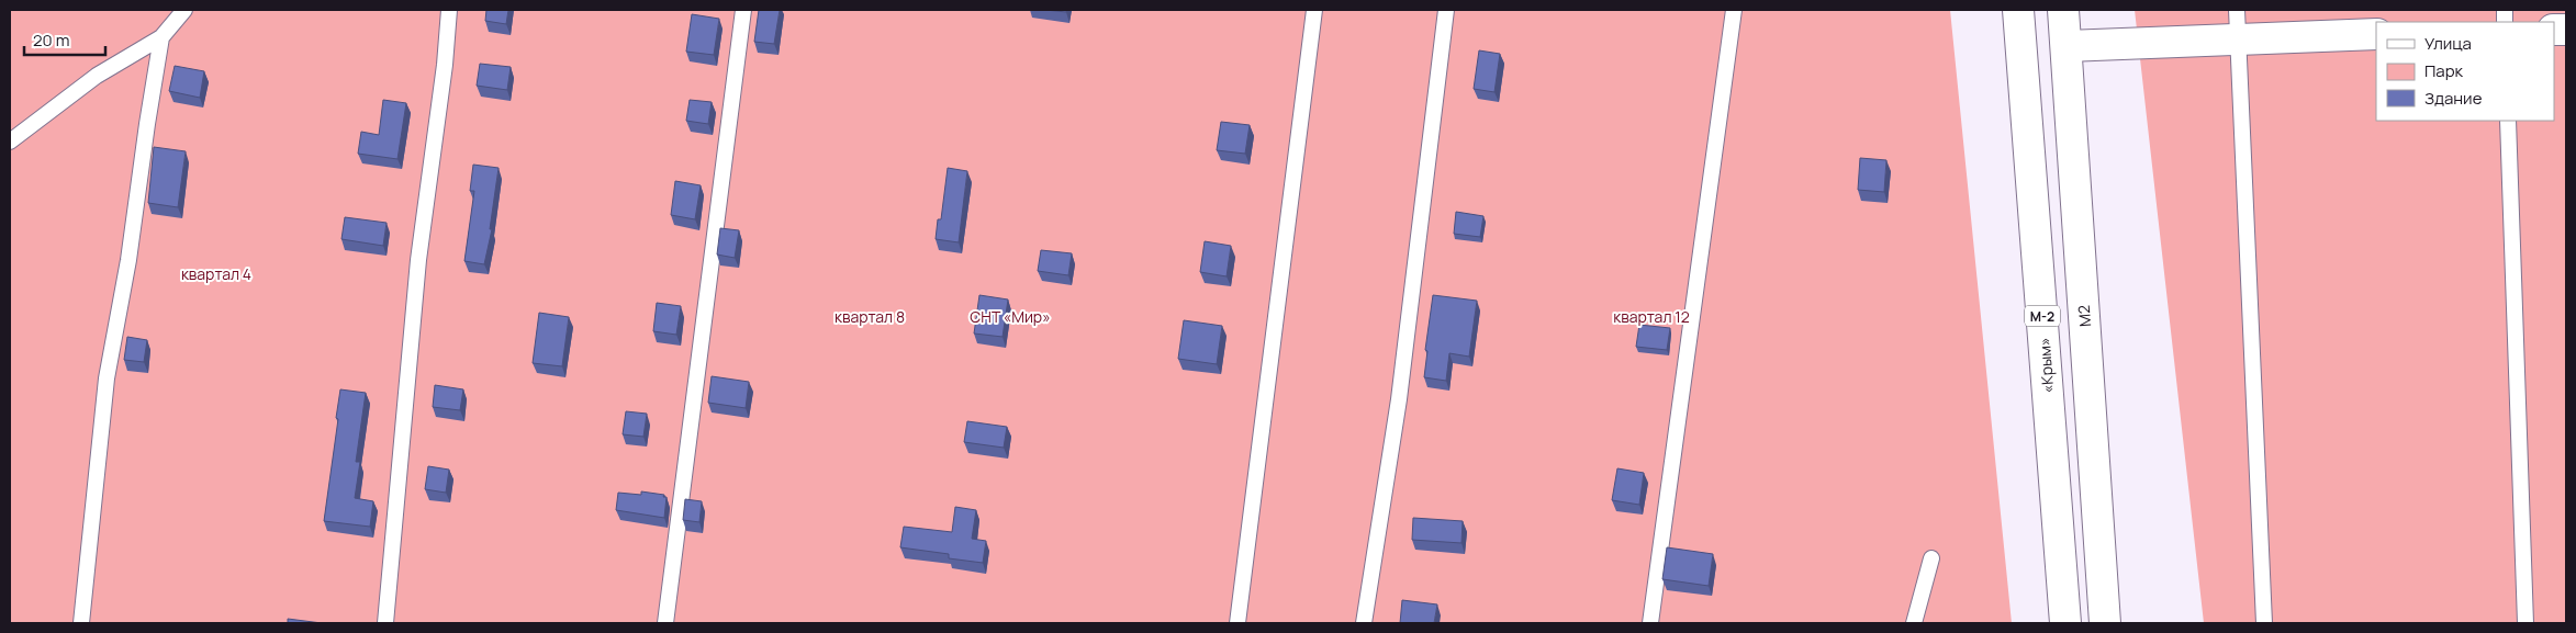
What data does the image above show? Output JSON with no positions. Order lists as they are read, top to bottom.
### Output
{
  "streets": {
    "main road": ["М-2", "М2", "«Крым»"]
  },
  "parks": [
    "квартал 4",
    "квартал 8",
    "СНТ «Мир»",
    "квартал 12"
  ],
  "legend": ["Улица", "Парк", "Здание"],
  "scale_bar": "20 m"
}
